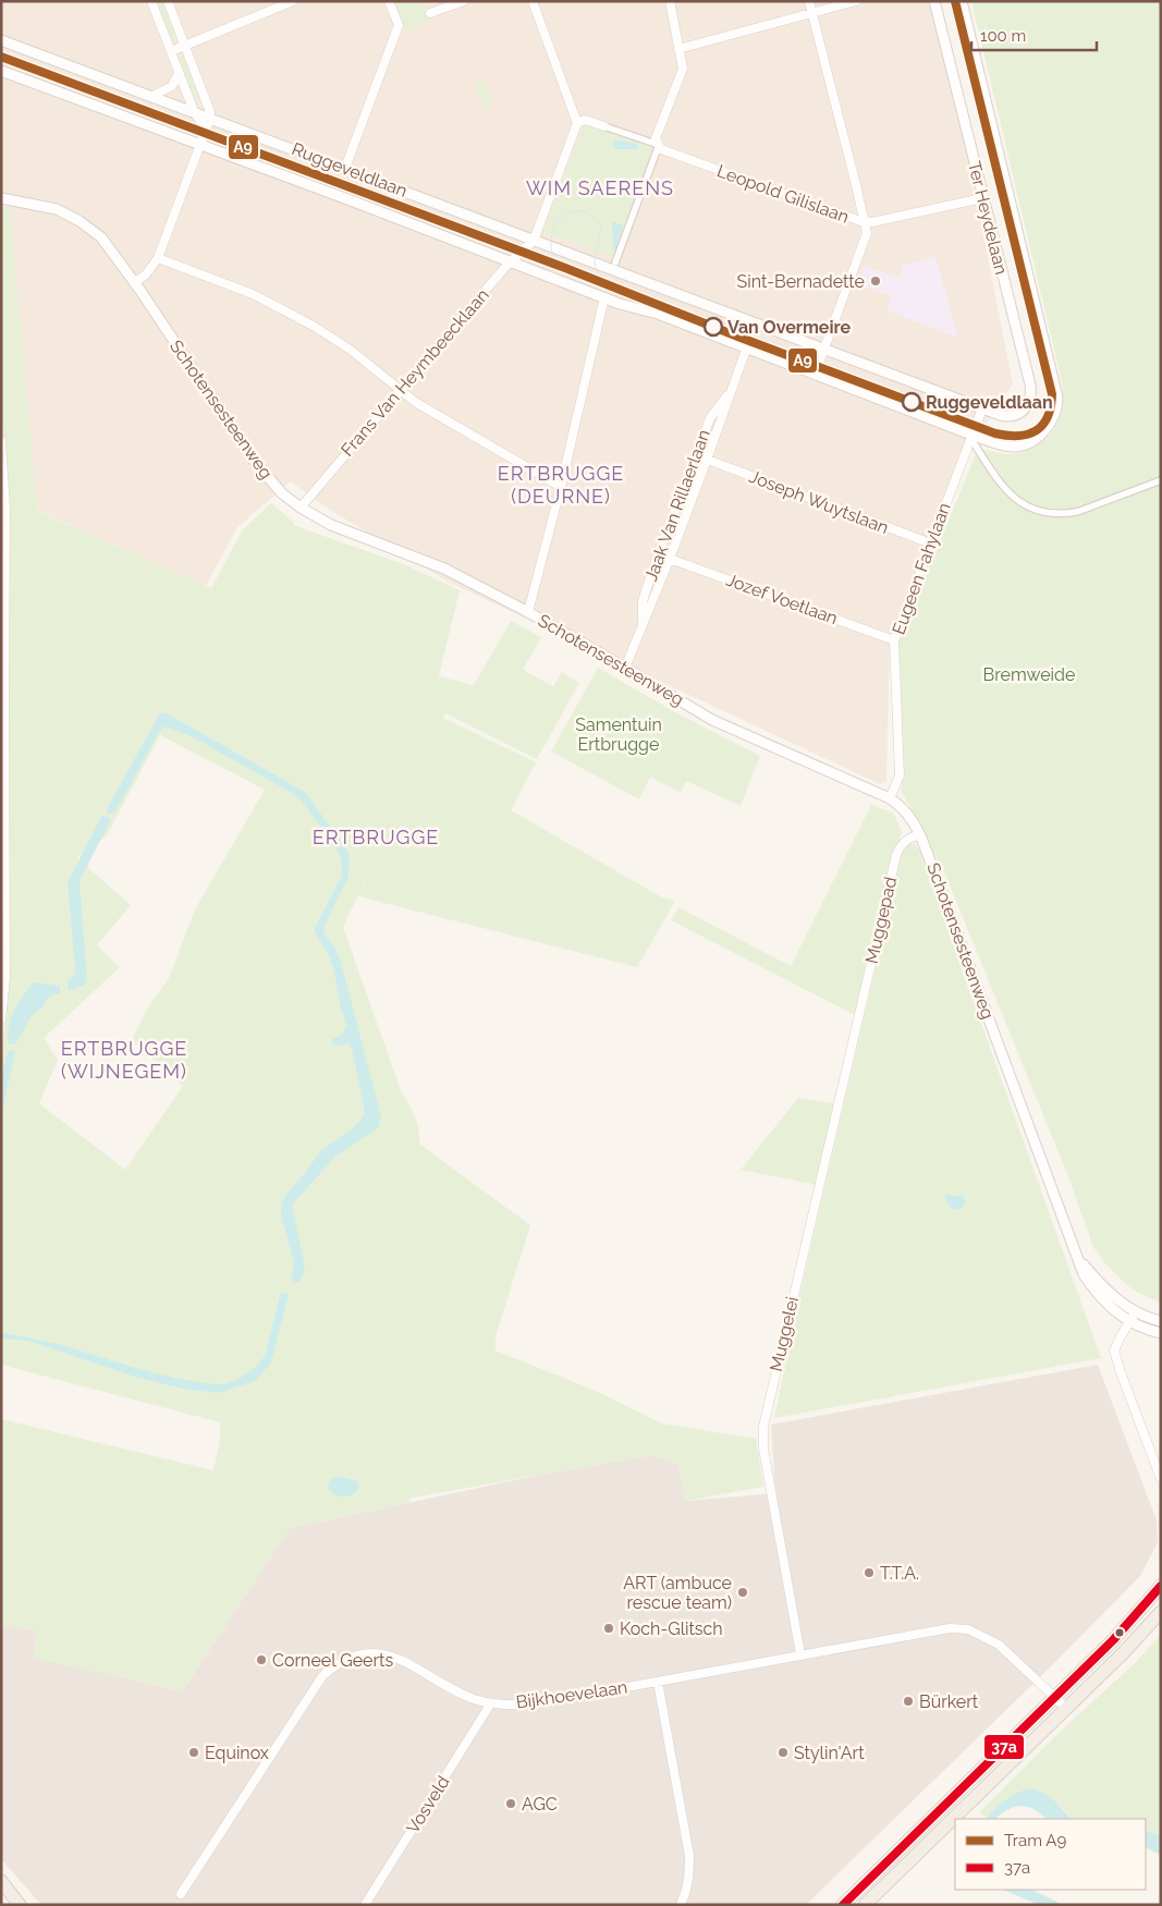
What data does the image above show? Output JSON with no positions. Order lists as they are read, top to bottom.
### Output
{
  "streets": {
    "street": [
      "Ruggeveldlaan",
      "Leopold Gilislaan",
      "Ter Heydelaan",
      "Frans Van Heymbeecklaan",
      "Schotensesteenweg",
      "Joseph Wuytslaan",
      "Jaak Van Rillaerlaan",
      "Eugeen Fahylaan",
      "Jozef Voetlaan",
      "Muggepad",
      "Muggelei",
      "Bijkhoevelaan",
      "Vosveld"
    ]
  },
  "crossings": [
    ["Ruggeveldlaan", "Ter Heydelaan"],
    ["Ruggeveldlaan", "Frans Van Heymbeecklaan"],
    ["Ruggeveldlaan", "Jaak Van Rillaerlaan"],
    ["Ruggeveldlaan", "Eugeen Fahylaan"],
    ["Leopold Gilislaan", "Ter Heydelaan"],
    ["Frans Van Heymbeecklaan", "Schotensesteenweg"],
    ["Schotensesteenweg", "Jaak Van Rillaerlaan"],
    ["Schotensesteenweg", "Eugeen Fahylaan"],
    ["Schotensesteenweg", "Muggepad"],
    ["Joseph Wuytslaan", "Jaak Van Rillaerlaan"],
    ["Joseph Wuytslaan", "Eugeen Fahylaan"],
    ["Jaak Van Rillaerlaan", "Jozef Voetlaan"],
    ["Eugeen Fahylaan", "Jozef Voetlaan"],
    ["Muggepad", "Muggelei"],
    ["Muggelei", "Bijkhoevelaan"],
    ["Bijkhoevelaan", "Vosveld"]
  ],
  "districts": [
    "WIM SAERENS",
    "ERTBRUGGE (DEURNE)",
    "ERTBRUGGE",
    "ERTBRUGGE (WIJNEGEM)"
  ],
  "parks": ["Bremweide", "Samentuin Ertbrugge"],
  "places": [
    "Sint-Bernadette",
    "Van Overmeire",
    "Ruggeveldlaan",
    "T.T.A.",
    "ART (ambuce rescue team)",
    "Koch-Glitsch",
    "Corneel Geerts",
    "Bürkert",
    "Equinox",
    "Stylin'Art",
    "AGC"
  ],
  "lines": ["tram line A9", "transit line 37a"],
  "legend": ["Tram A9", "37a"],
  "scale_bar": "100 m"
}
